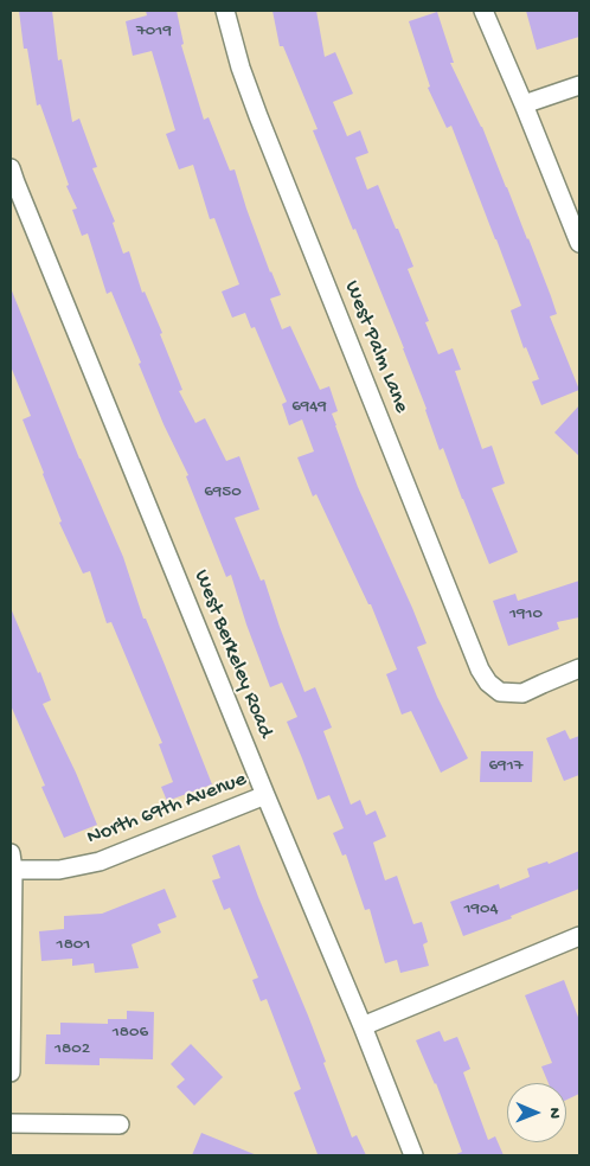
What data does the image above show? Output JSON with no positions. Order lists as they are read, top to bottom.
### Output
{
  "streets": {
    "street": ["West Palm Lane", "West Berkeley Road", "North 69th Avenue"]
  },
  "crossings": [
    ["West Berkeley Road", "North 69th Avenue"]
  ],
  "house_numbers": [
    "7019",
    "6949",
    "6950",
    "1910",
    "6917",
    "1904",
    "1801",
    "1806",
    "1802"
  ],
  "north": "right"
}
